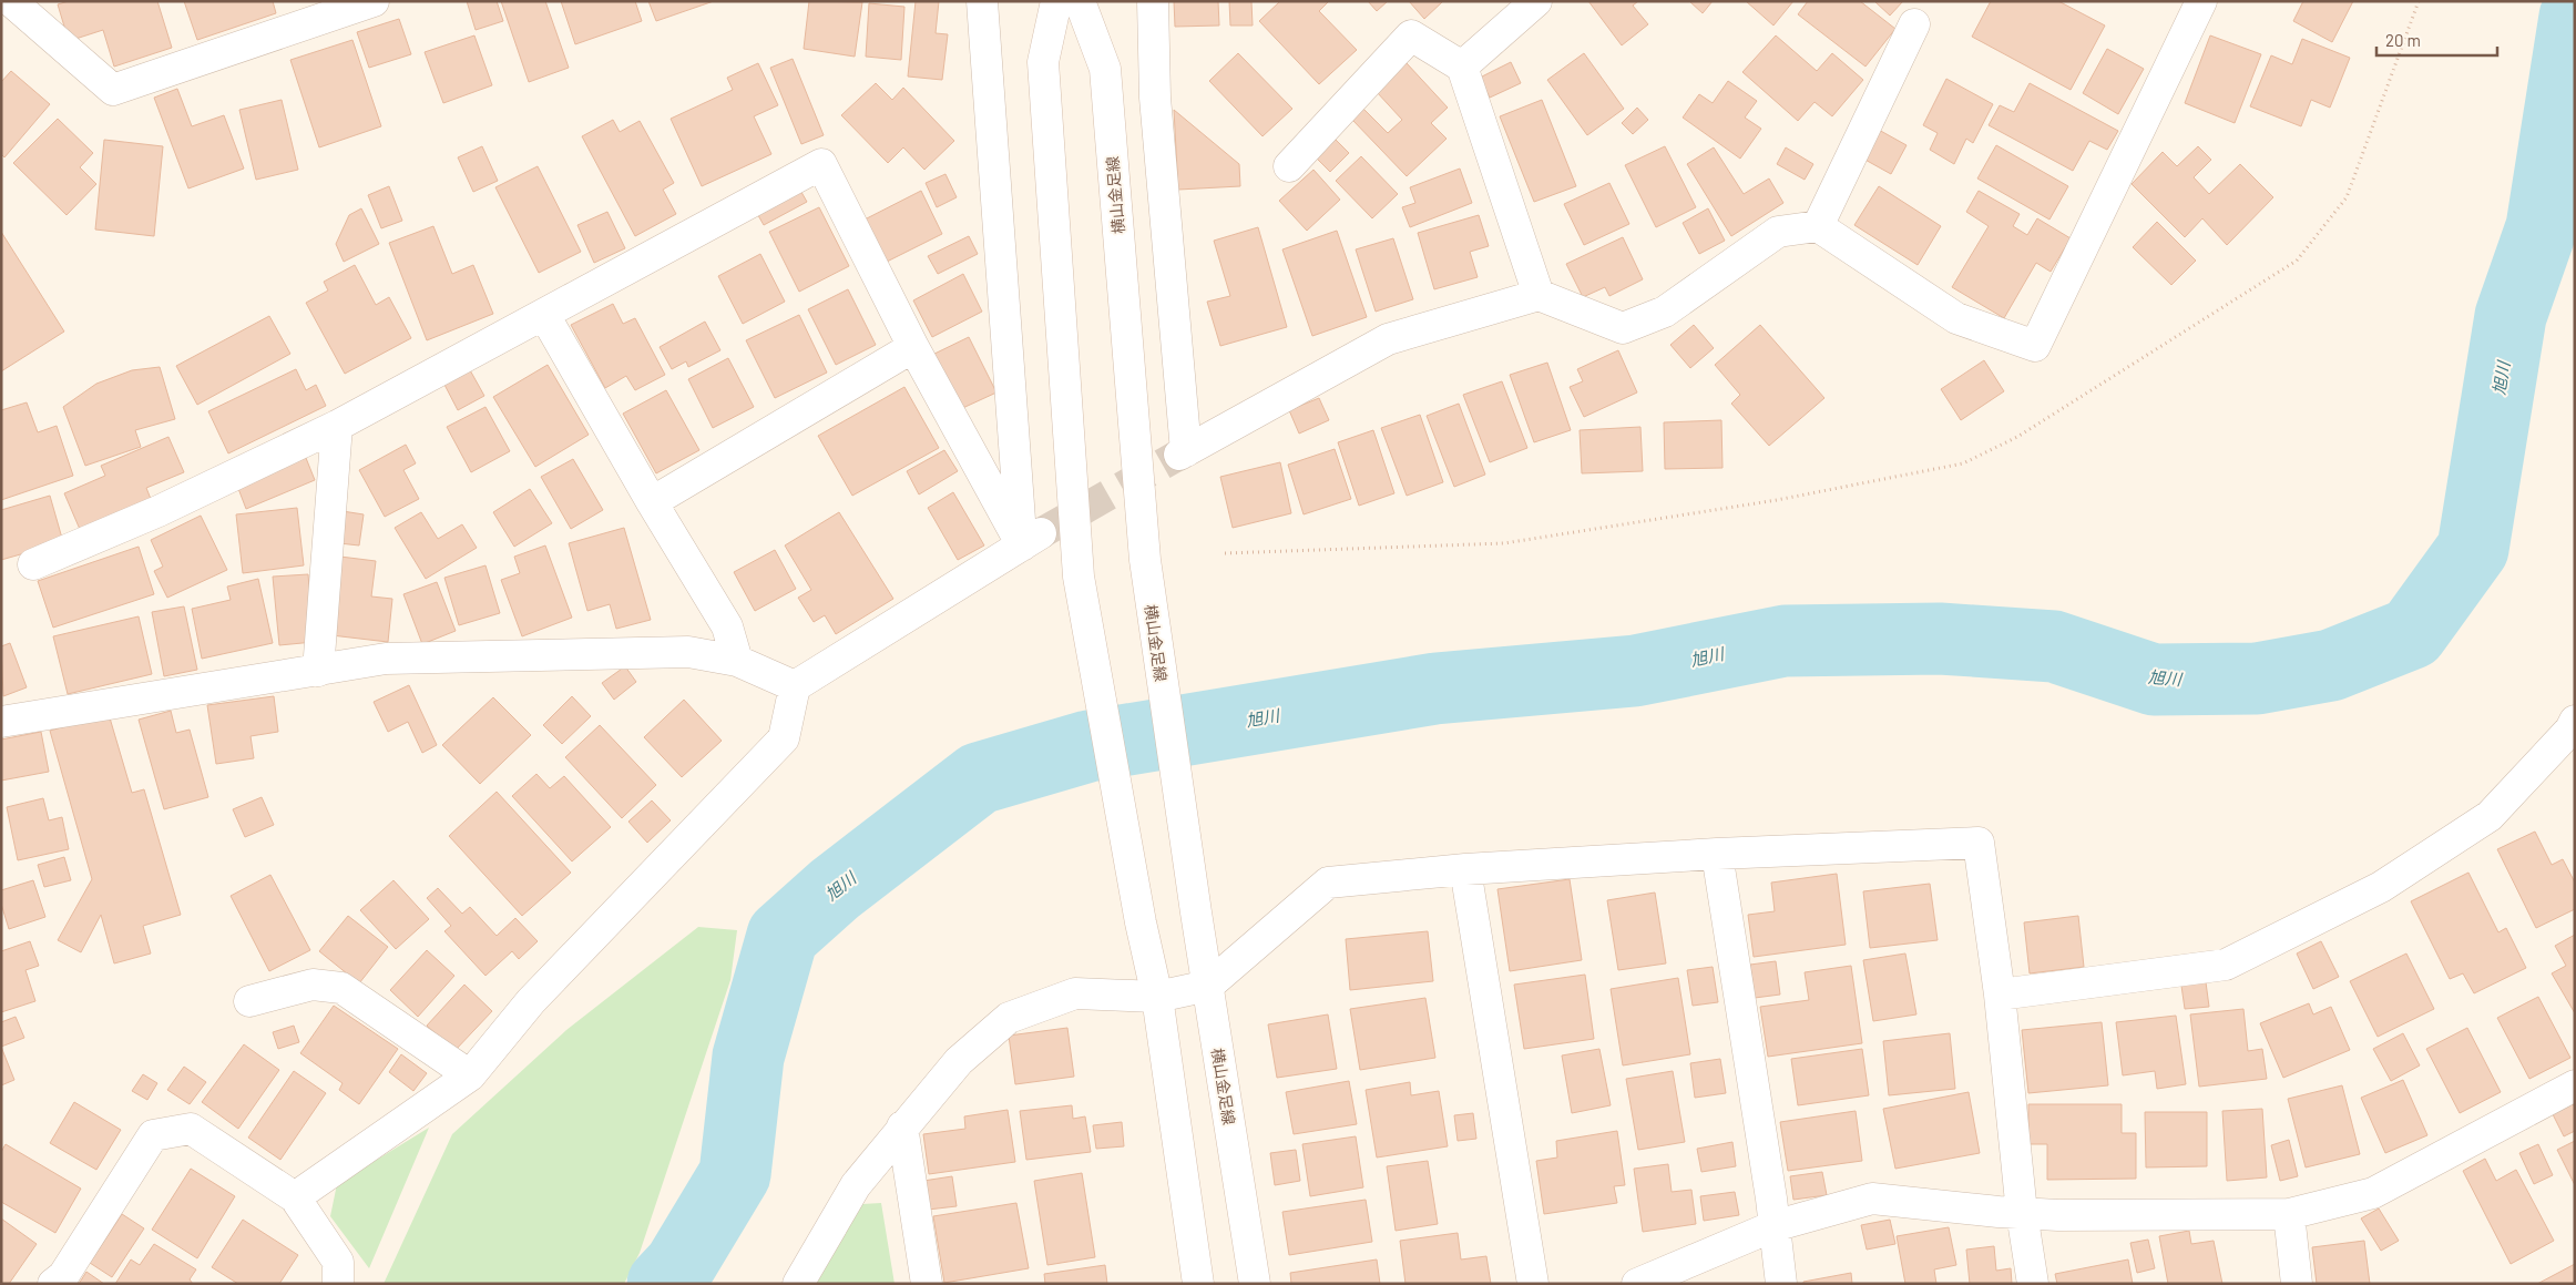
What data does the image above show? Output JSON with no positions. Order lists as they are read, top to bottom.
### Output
{
  "streets": {
    "street": ["横山金足線"]
  },
  "water": ["旭川"],
  "scale_bar": "20 m"
}
